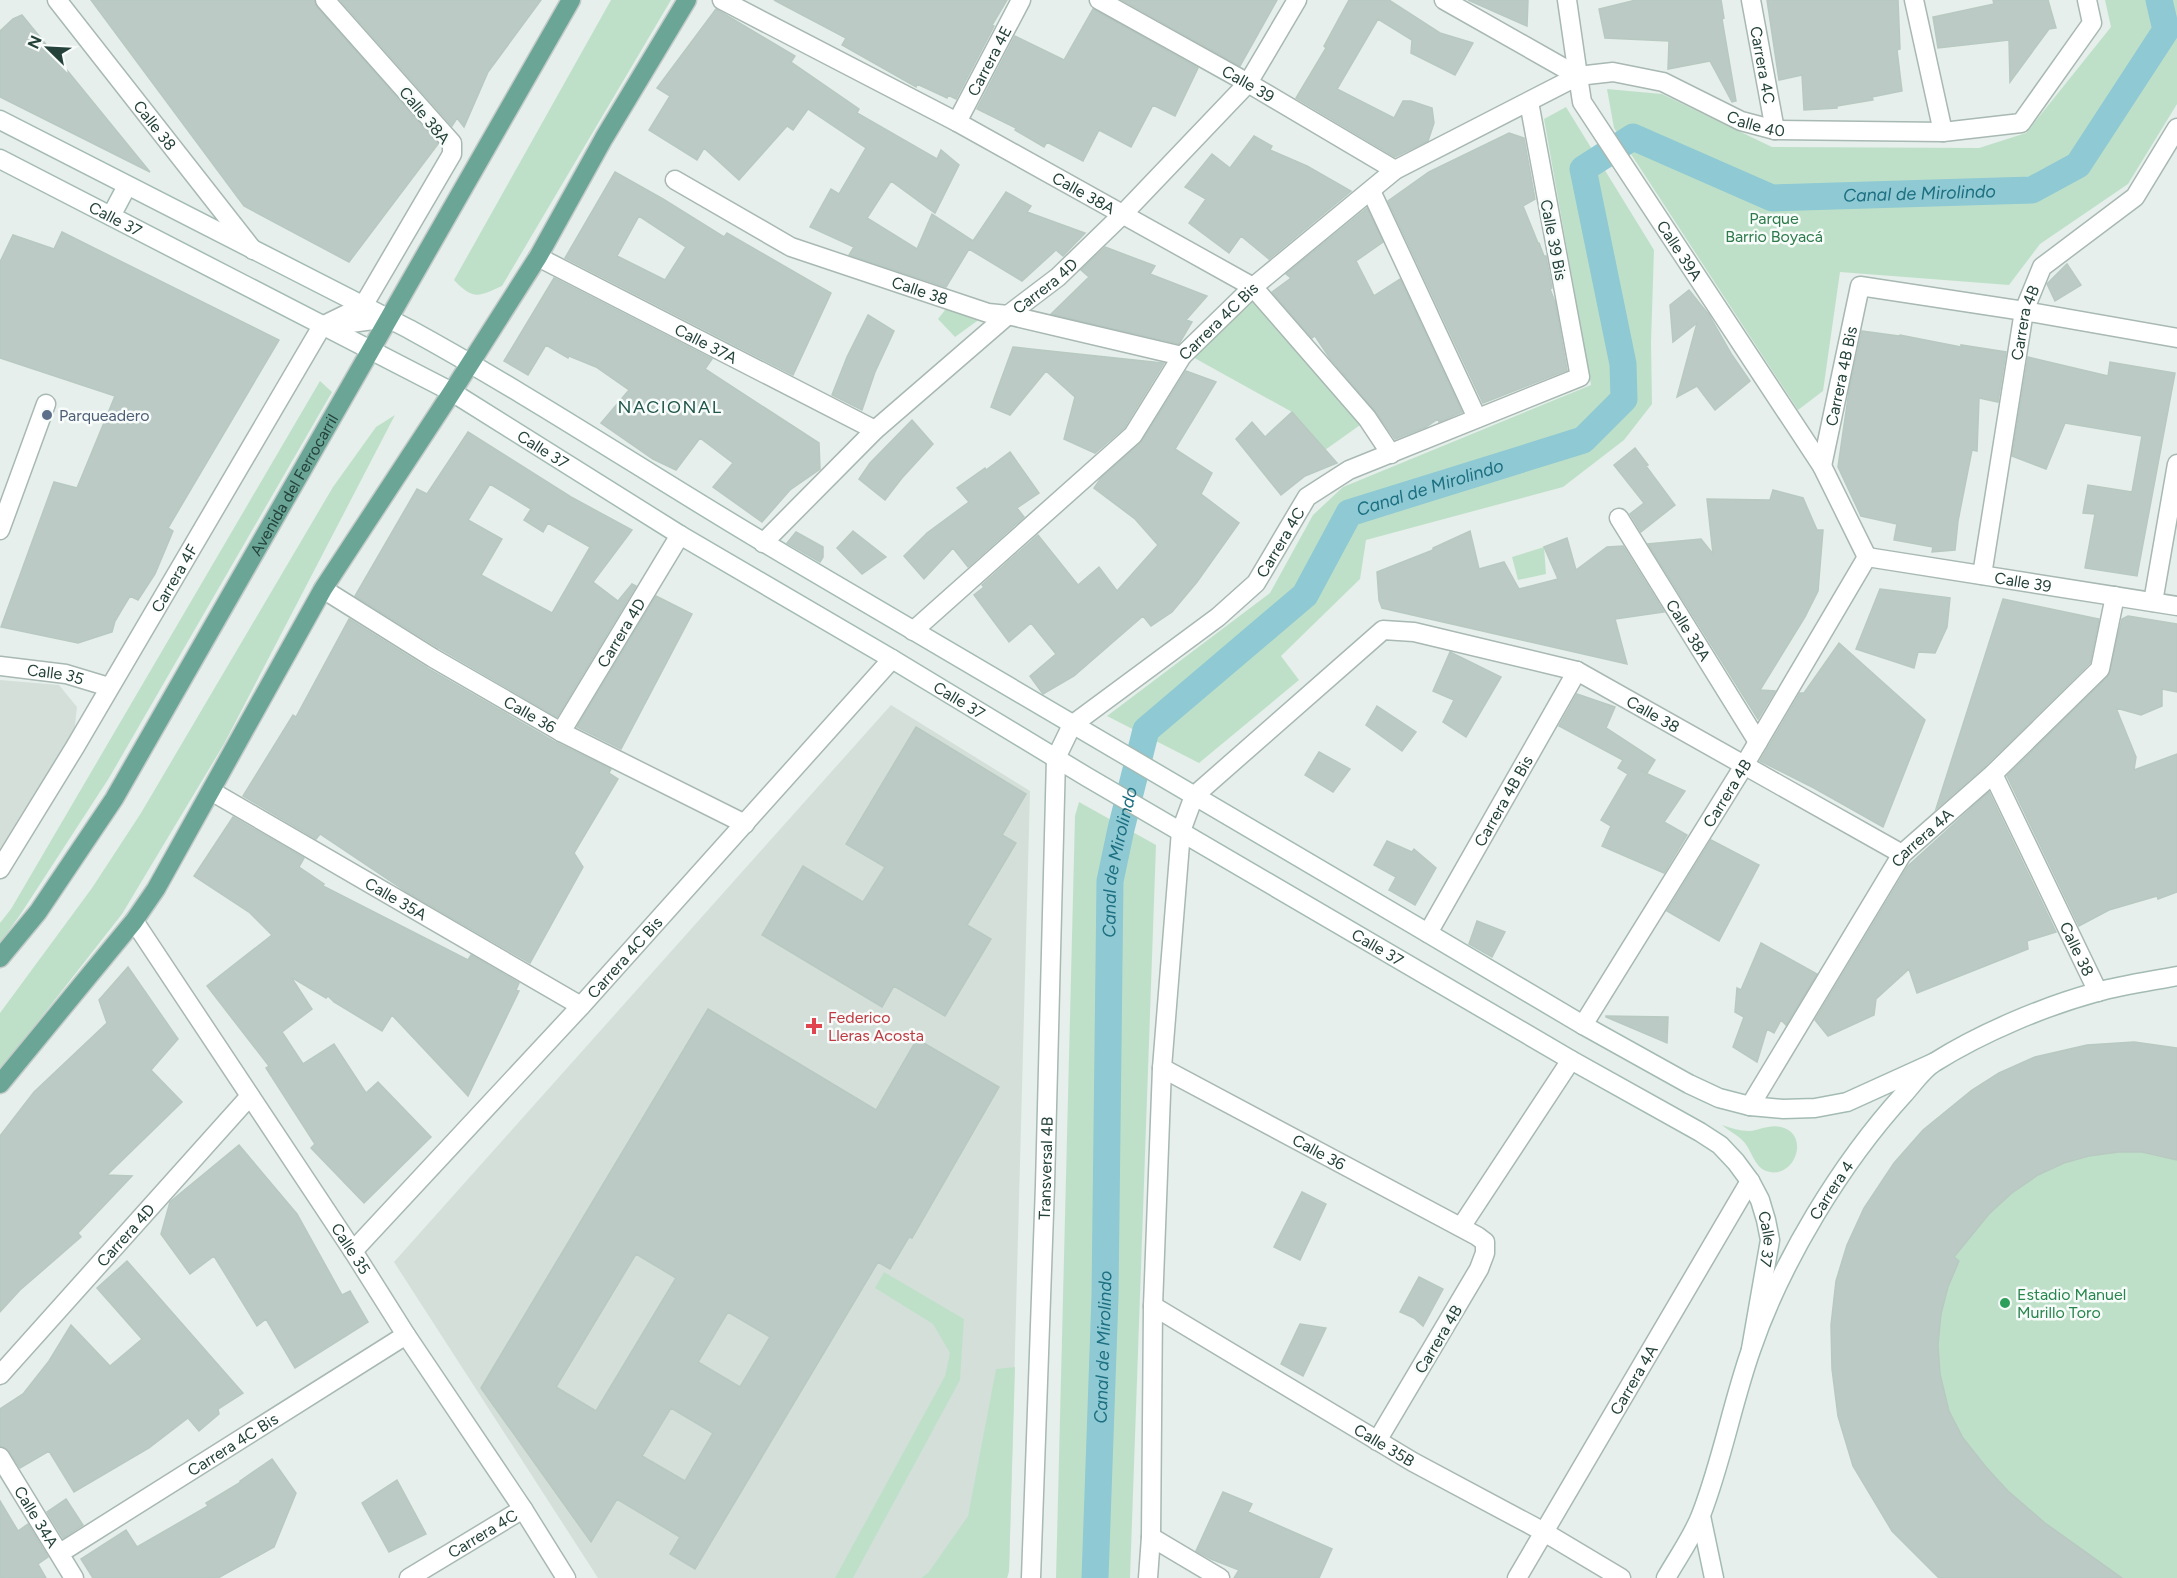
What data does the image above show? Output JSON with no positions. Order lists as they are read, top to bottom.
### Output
{
  "streets": {
    "main road": ["Avenida del Ferrocarril"],
    "street": [
      "Carrera 4E",
      "Carrera 4C",
      "Calle 39",
      "Calle 38A",
      "Calle 40",
      "Calle 38",
      "Calle 37",
      "Calle 39 Bis",
      "Calle 39A",
      "Carrera 4D",
      "Carrera 4C Bis",
      "Carrera 4B",
      "Calle 37A",
      "Carrera 4B Bis",
      "Carrera 4F",
      "Calle 35",
      "Calle 36",
      "Carrera 4A",
      "Calle 35A",
      "Transversal 4B",
      "Carrera 4",
      "Calle 35B",
      "Calle 34A"
    ]
  },
  "crossings": [
    ["Carrera 4E", "Calle 38A"],
    ["Carrera 4C", "Calle 38A"],
    ["Carrera 4C", "Calle 40"],
    ["Carrera 4C", "Calle 37"],
    ["Carrera 4C", "Calle 39 Bis"],
    ["Carrera 4C", "Calle 35"],
    ["Carrera 4C", "Transversal 4B"],
    ["Calle 39", "Calle 39A"],
    ["Calle 39", "Carrera 4D"],
    ["Calle 39", "Carrera 4C Bis"],
    ["Calle 39", "Carrera 4B"],
    ["Calle 39", "Carrera 4A"],
    ["Calle 38A", "Carrera 4D"],
    ["Calle 38A", "Carrera 4C Bis"],
    ["Calle 38A", "Carrera 4B"],
    ["Calle 40", "Calle 39A"],
    ["Calle 40", "Carrera 4C Bis"],
    ["Calle 38", "Carrera 4D"],
    ["Calle 38", "Carrera 4C Bis"],
    ["Calle 38", "Carrera 4B"],
    ["Calle 38", "Carrera 4B Bis"],
    ["Calle 38", "Carrera 4A"],
    ["Calle 38", "Carrera 4"],
    ["Calle 37", "Carrera 4D"],
    ["Calle 37", "Carrera 4C Bis"],
    ["Calle 37", "Avenida del Ferrocarril"],
    ["Calle 37", "Carrera 4F"],
    ["Calle 37", "Carrera 4A"],
    ["Calle 37", "Transversal 4B"],
    ["Calle 37", "Carrera 4"],
    ["Calle 39 Bis", "Carrera 4C Bis"],
    ["Calle 39A", "Carrera 4C Bis"],
    ["Calle 39A", "Carrera 4B"],
    ["Calle 39A", "Carrera 4B Bis"],
    ["Carrera 4D", "Calle 37A"],
    ["Carrera 4D", "Calle 35"],
    ["Carrera 4D", "Calle 36"],
    ["Carrera 4C Bis", "Calle 35"],
    ["Carrera 4C Bis", "Calle 36"],
    ["Carrera 4C Bis", "Calle 35A"],
    ["Carrera 4C Bis", "Calle 34A"],
    ["Carrera 4B", "Carrera 4B Bis"],
    ["Carrera 4B", "Calle 36"],
    ["Carrera 4B", "Calle 35B"],
    ["Carrera 4F", "Calle 35"],
    ["Carrera 4A", "Calle 35B"]
  ],
  "districts": ["NACIONAL"],
  "water": ["Canal de Mirolindo"],
  "parks": ["Parque Barrio Boyacá"],
  "places": {
    "other": ["Parqueadero", "Estadio Manuel Murillo Toro"],
    "health": ["Federico Lleras Acosta"]
  },
  "north": "top left"
}
